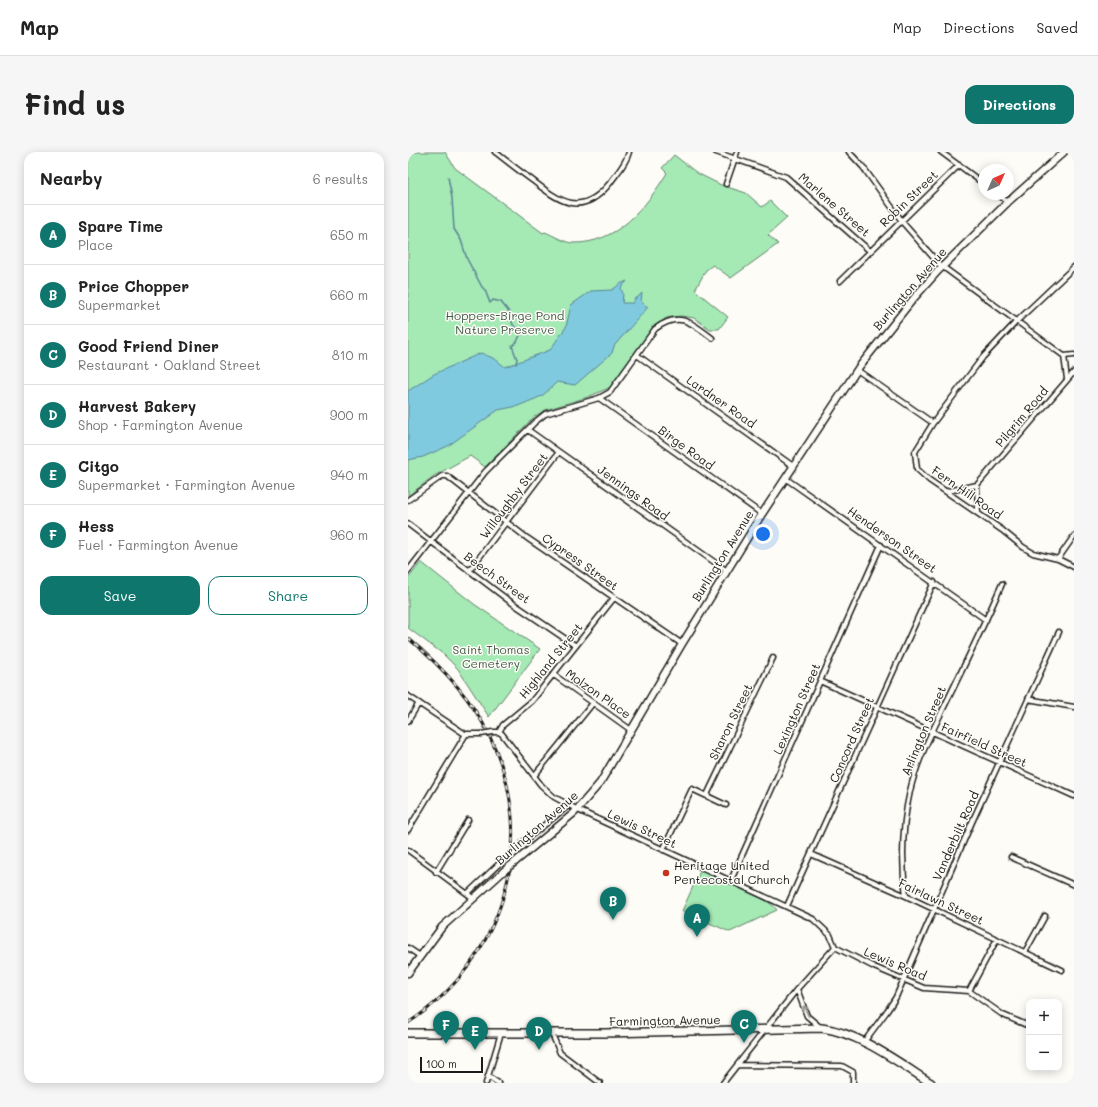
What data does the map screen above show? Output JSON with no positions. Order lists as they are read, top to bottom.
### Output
{
  "streets": {
    "highway": ["Farmington Avenue"],
    "main road": ["Burlington Avenue"],
    "street": [
      "Robin Street",
      "Marlene Street",
      "Lardner Road",
      "Pilgrim Road",
      "Birge Road",
      "Jennings Road",
      "Fern Hill Road",
      "Willoughby Street",
      "Henderson Street",
      "Cypress Street",
      "Beech Street",
      "Highland Street",
      "Molzon Place",
      "Lexington Street",
      "Sharon Street",
      "Arlington Street",
      "Concord Street",
      "Fairfield Street",
      "Lewis Street",
      "Vanderbilt Road",
      "Fairlawn Street",
      "Lewis Road"
    ]
  },
  "crossings": [
    ["Robin Street", "Marlene Street"],
    ["Burlington Avenue", "Lardner Road"],
    ["Burlington Avenue", "Birge Road"],
    ["Burlington Avenue", "Jennings Road"],
    ["Burlington Avenue", "Henderson Street"],
    ["Burlington Avenue", "Cypress Street"],
    ["Burlington Avenue", "Molzon Place"],
    ["Burlington Avenue", "Lewis Street"],
    ["Jennings Road", "Willoughby Street"],
    ["Willoughby Street", "Cypress Street"],
    ["Willoughby Street", "Beech Street"],
    ["Henderson Street", "Lexington Street"],
    ["Henderson Street", "Arlington Street"],
    ["Henderson Street", "Concord Street"],
    ["Cypress Street", "Highland Street"],
    ["Beech Street", "Highland Street"],
    ["Highland Street", "Molzon Place"],
    ["Highland Street", "Lewis Street"],
    ["Lexington Street", "Fairfield Street"],
    ["Lexington Street", "Lewis Street"],
    ["Arlington Street", "Fairfield Street"],
    ["Arlington Street", "Fairlawn Street"],
    ["Concord Street", "Fairfield Street"],
    ["Concord Street", "Lewis Street"],
    ["Concord Street", "Fairlawn Street"],
    ["Fairfield Street", "Vanderbilt Road"],
    ["Vanderbilt Road", "Fairlawn Street"],
    ["Vanderbilt Road", "Lewis Road"],
    ["Vanderbilt Road", "Farmington Avenue"]
  ],
  "parks": ["Hoppers-Birge Pond Nature Preserve", "Saint Thomas Cemetery"],
  "places": ["Heritage United Pentecostal Church"],
  "scale_bar": "100 m",
  "north": "top right",
  "page": {
    "header": "Map",
    "nav": ["Map", "Directions", "Saved"],
    "buttons": [
      "Directions",
      ["Save", "Share"]
    ],
    "title": "Find us",
    "heading": ["Nearby", "6 results"],
    "list": [
      {
        "mark": "A",
        "name": "Spare Time",
        "note": "Place",
        "value": "650 m"
      },
      {
        "mark": "B",
        "name": "Price Chopper",
        "note": "Supermarket",
        "value": "660 m"
      },
      {
        "mark": "C",
        "name": "Good Friend Diner",
        "note": "Restaurant · Oakland Street",
        "value": "810 m"
      },
      {
        "mark": "D",
        "name": "Harvest Bakery",
        "note": "Shop · Farmington Avenue",
        "value": "900 m"
      },
      {
        "mark": "E",
        "name": "Citgo",
        "note": "Supermarket · Farmington Avenue",
        "value": "940 m"
      },
      {
        "mark": "F",
        "name": "Hess",
        "note": "Fuel · Farmington Avenue",
        "value": "960 m"
      }
    ],
    "pins": [
      "B",
      "A",
      "C",
      "F",
      "D",
      "E"
    ],
    "map_buttons": ["+", "−"],
    "scale": "100 m"
  }
}
